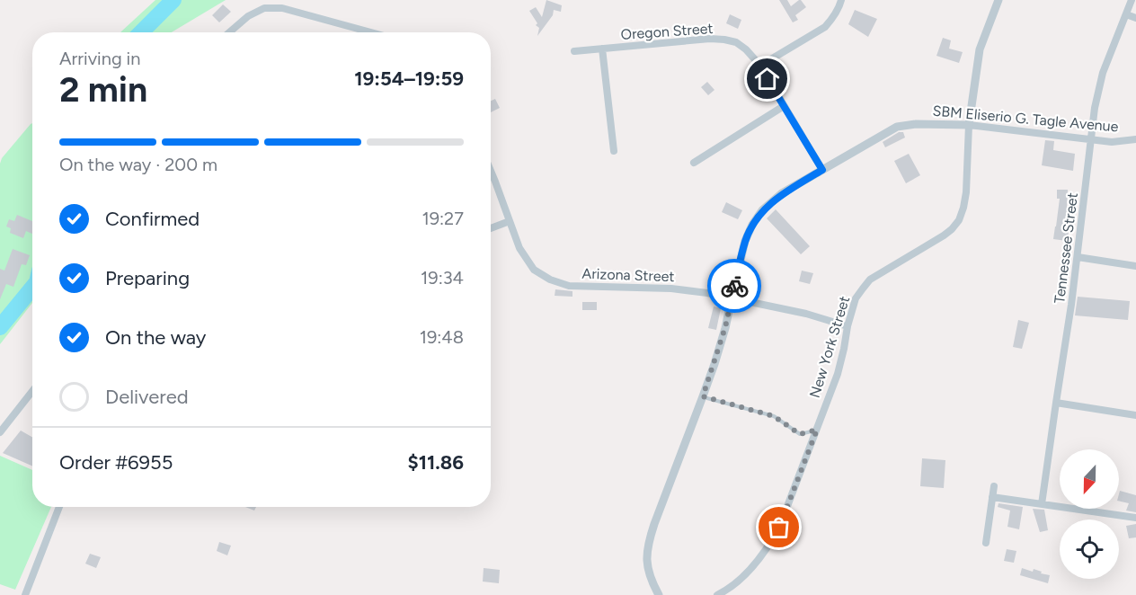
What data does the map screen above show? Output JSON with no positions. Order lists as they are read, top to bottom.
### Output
{
  "streets": {
    "street": [
      "Oregon Street",
      "SBM Eliserio G. Tagle Avenue",
      "Tennessee Street",
      "Arizona Street",
      "New York Street"
    ]
  },
  "crossings": [
    ["Oregon Street", "SBM Eliserio G. Tagle Avenue"],
    ["SBM Eliserio G. Tagle Avenue", "Tennessee Street"],
    ["SBM Eliserio G. Tagle Avenue", "Arizona Street"],
    ["SBM Eliserio G. Tagle Avenue", "New York Street"],
    ["Arizona Street", "New York Street"]
  ],
  "north": "bottom",
  "page": {
    "heading": ["2 min", "Arriving in", "19:54–19:59"],
    "panel": ["Order #6955", "$11.86"],
    "bar": "On the way · 200 m",
    "list": [
      ["Confirmed", "19:27"],
      ["Preparing", "19:34"],
      ["On the way", "19:48"],
      "Delivered"
    ]
  }
}
